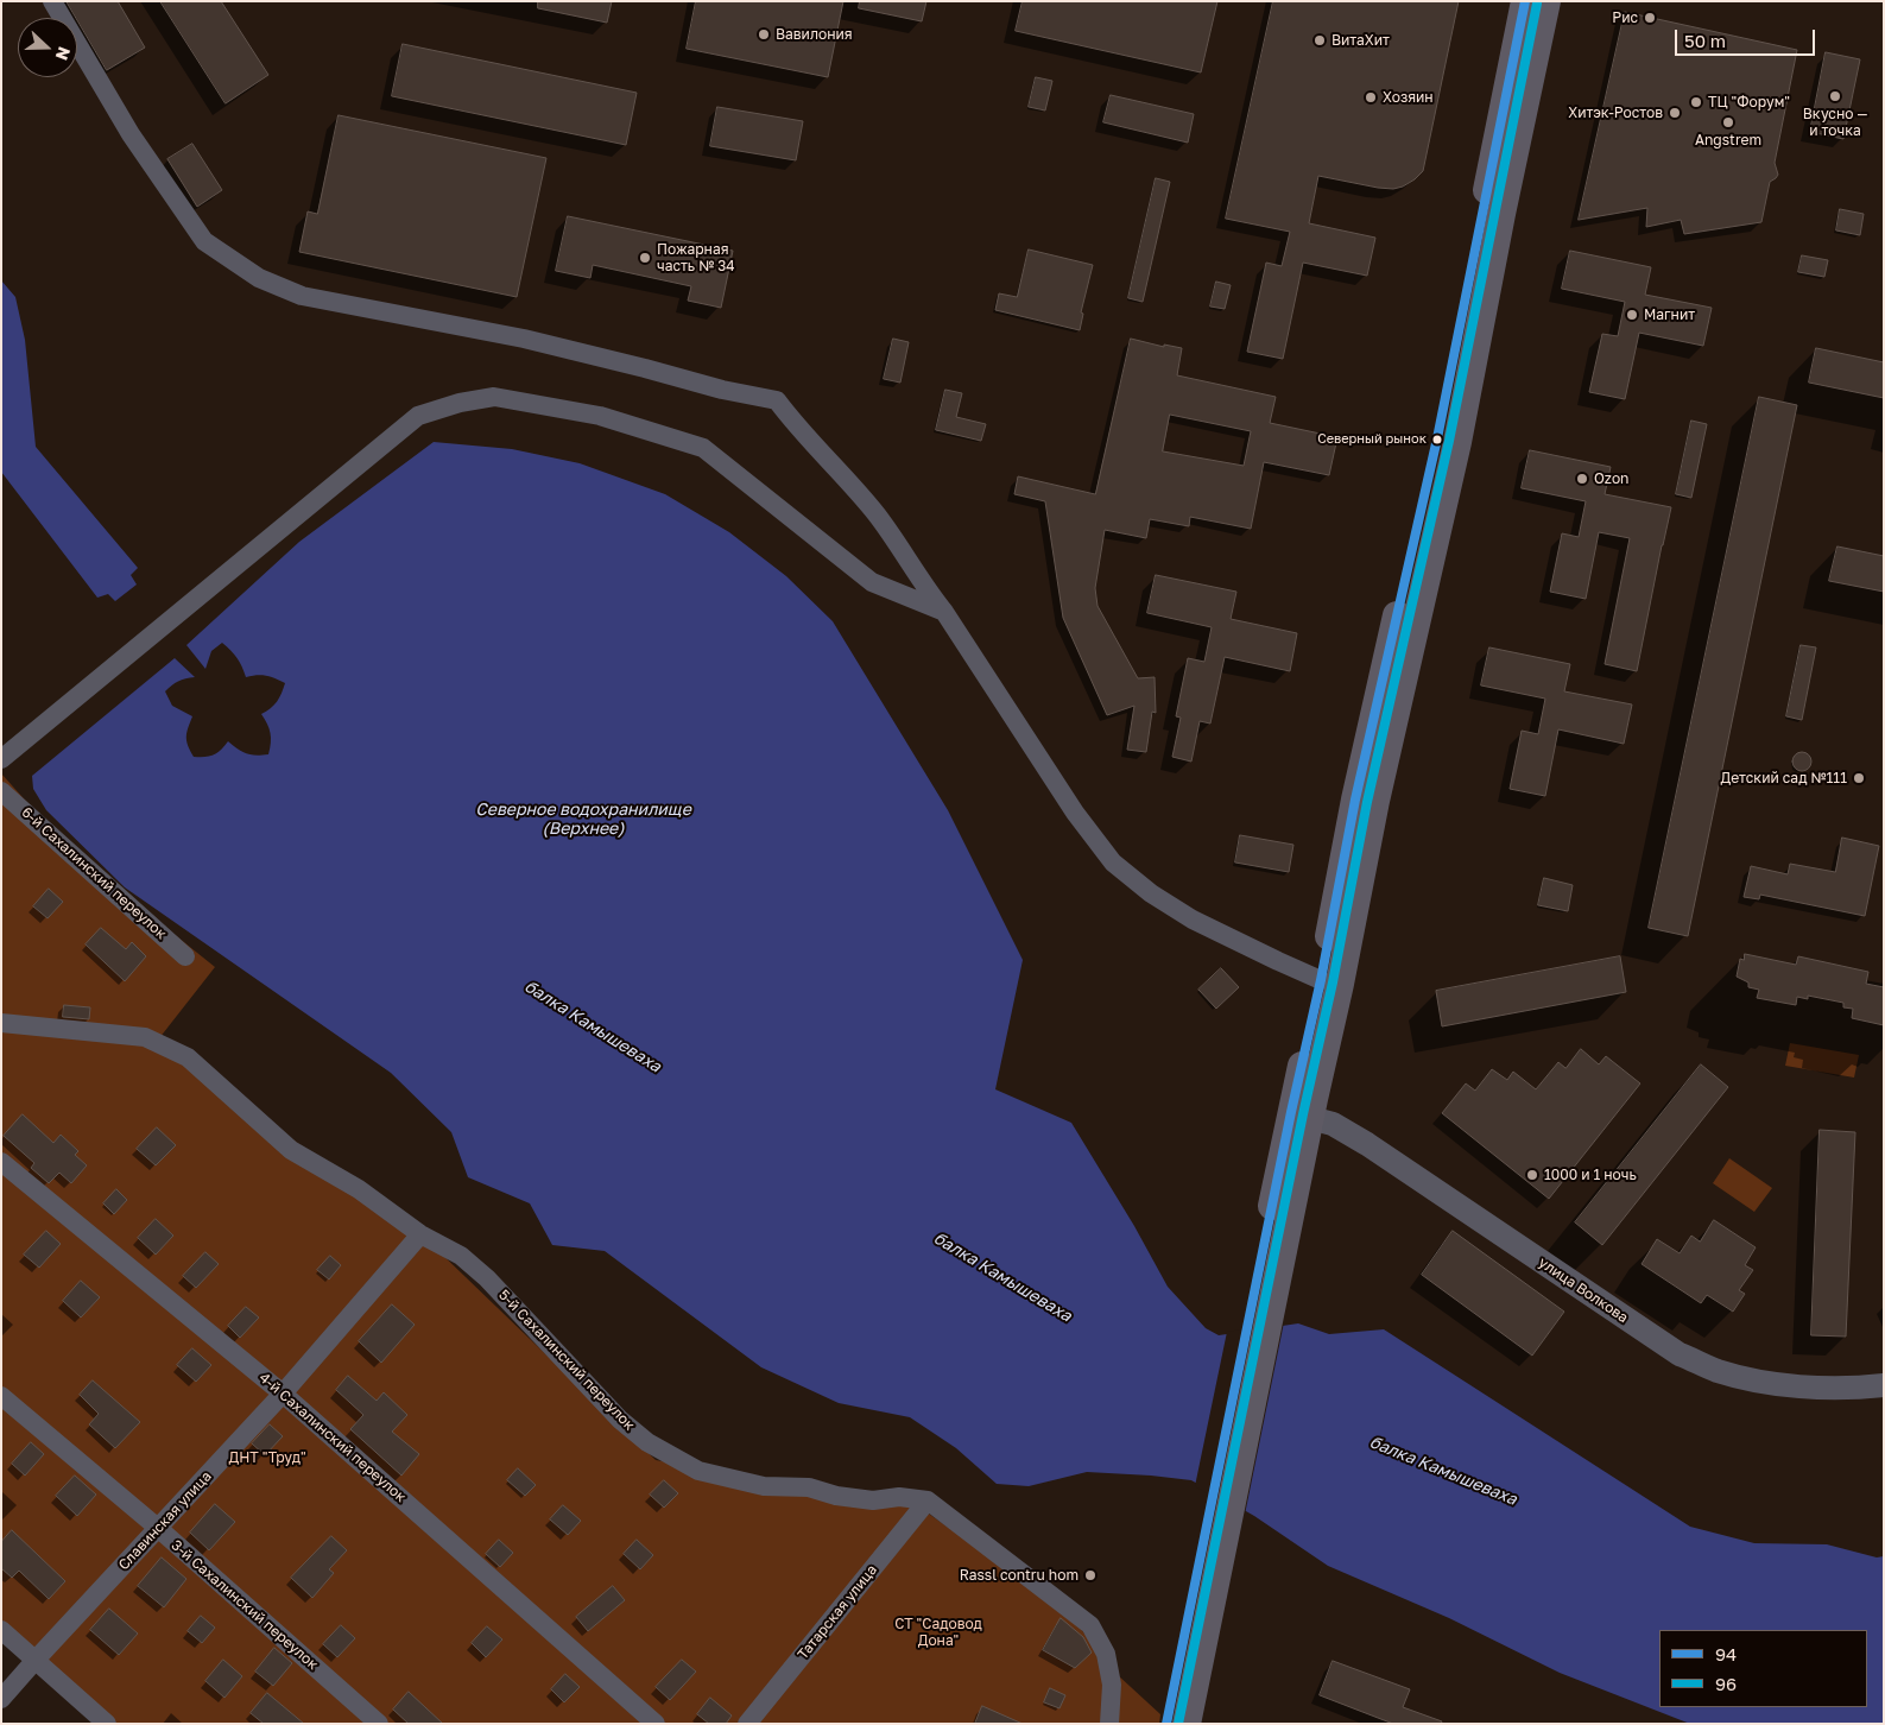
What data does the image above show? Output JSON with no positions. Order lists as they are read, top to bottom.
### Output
{
  "streets": {
    "street": [
      "6-й Сахалинский переулок",
      "улица Волкова",
      "5-й Сахалинский переулок",
      "4-й Сахалинский переулок",
      "Славинская улица",
      "3-й Сахалинский переулок",
      "Татарская улица"
    ]
  },
  "crossings": [
    ["5-й Сахалинский переулок", "Славинская улица"],
    ["5-й Сахалинский переулок", "Татарская улица"],
    ["4-й Сахалинский переулок", "Славинская улица"],
    ["Славинская улица", "3-й Сахалинский переулок"]
  ],
  "water": ["Северное водохранилище (Верхнее)", "балка Камышеваха"],
  "parks": ["ДНТ \"Труд\"", "СТ \"Садовод Дона\""],
  "places": [
    "Рис",
    "Вавилония",
    "ВитаХит",
    "Вкусно — и точка",
    "Хозяин",
    "ТЦ \"Форум\"",
    "Хитэк-Ростов",
    "Angstrem",
    "Пожарная часть № 34",
    "Магнит",
    "Северный рынок",
    "Ozon",
    "Детский сад №111",
    "1000 и 1 ночь",
    "Rassl contru hom"
  ],
  "lines": ["transit line 94", "transit line 96"],
  "legend": ["94", "96"],
  "scale_bar": "50 m",
  "north": "right"
}
